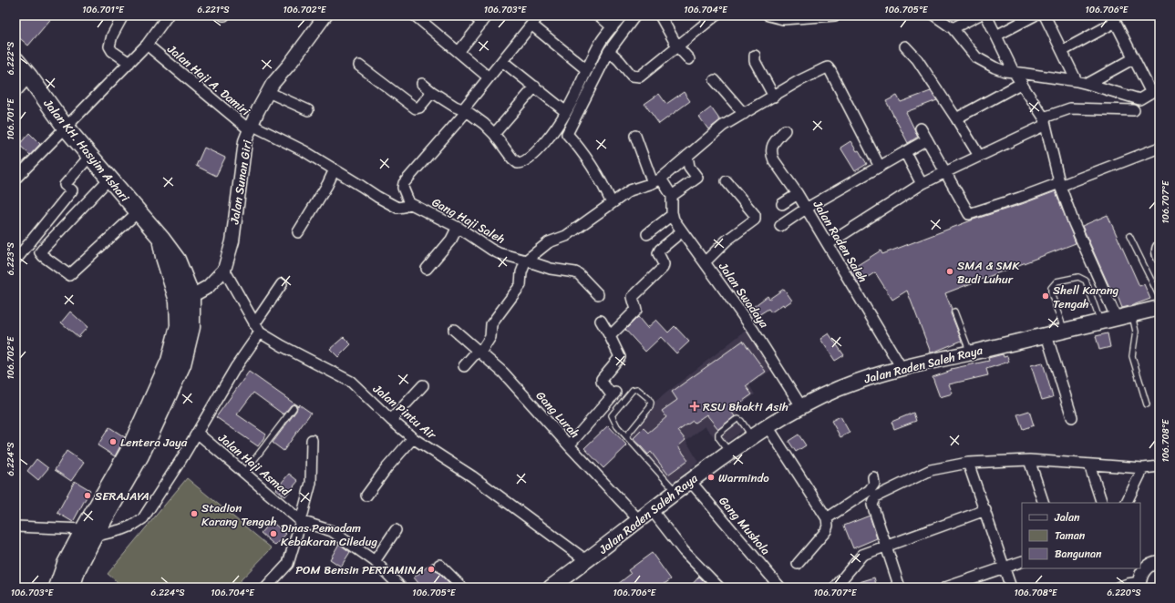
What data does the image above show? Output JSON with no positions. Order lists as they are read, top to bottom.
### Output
{
  "streets": {
    "main road": ["Jalan KH. Hasyim Ashari", "Jalan Raden Saleh Raya"],
    "street": [
      "Jalan Haji A. Damiri",
      "Jalan Sunan Giri",
      "Gang Haji Saleh",
      "Jalan Raden Saleh",
      "Jalan Swadaya",
      "Jalan Pintu Air",
      "Gang Lurah",
      "Jalan Haji Asmad",
      "Gang Mushola"
    ]
  },
  "crossings": [
    ["Jalan Haji A. Damiri", "Jalan Sunan Giri"],
    ["Jalan KH. Hasyim Ashari", "Jalan Sunan Giri"],
    ["Jalan Raden Saleh", "Jalan Raden Saleh Raya"],
    ["Jalan Swadaya", "Jalan Raden Saleh Raya"],
    ["Jalan Raden Saleh Raya", "Jalan Pintu Air"],
    ["Jalan Raden Saleh Raya", "Gang Lurah"],
    ["Jalan Raden Saleh Raya", "Gang Mushola"]
  ],
  "places": {
    "other": [
      "SMA & SMK Budi Luhur",
      "Shell Karang Tengah",
      "Lentera Jaya",
      "Warmindo",
      "SERAJAYA",
      "Stadion Karang Tengah",
      "Dinas Pemadam Kebakaran Ciledug",
      "POM Bensin PERTAMINA"
    ],
    "health": ["RSU Bhakti Asih"]
  },
  "legend": ["Jalan", "Taman", "Bangunan"],
  "coordinates": [
    "106.701°E",
    "6.221°S",
    "106.702°E",
    "106.703°E",
    "106.704°E",
    "106.705°E",
    "106.706°E",
    "6.222°S",
    "106.707°E",
    "6.223°S",
    "106.708°E",
    "6.224°S",
    "6.220°S"
  ]
}
